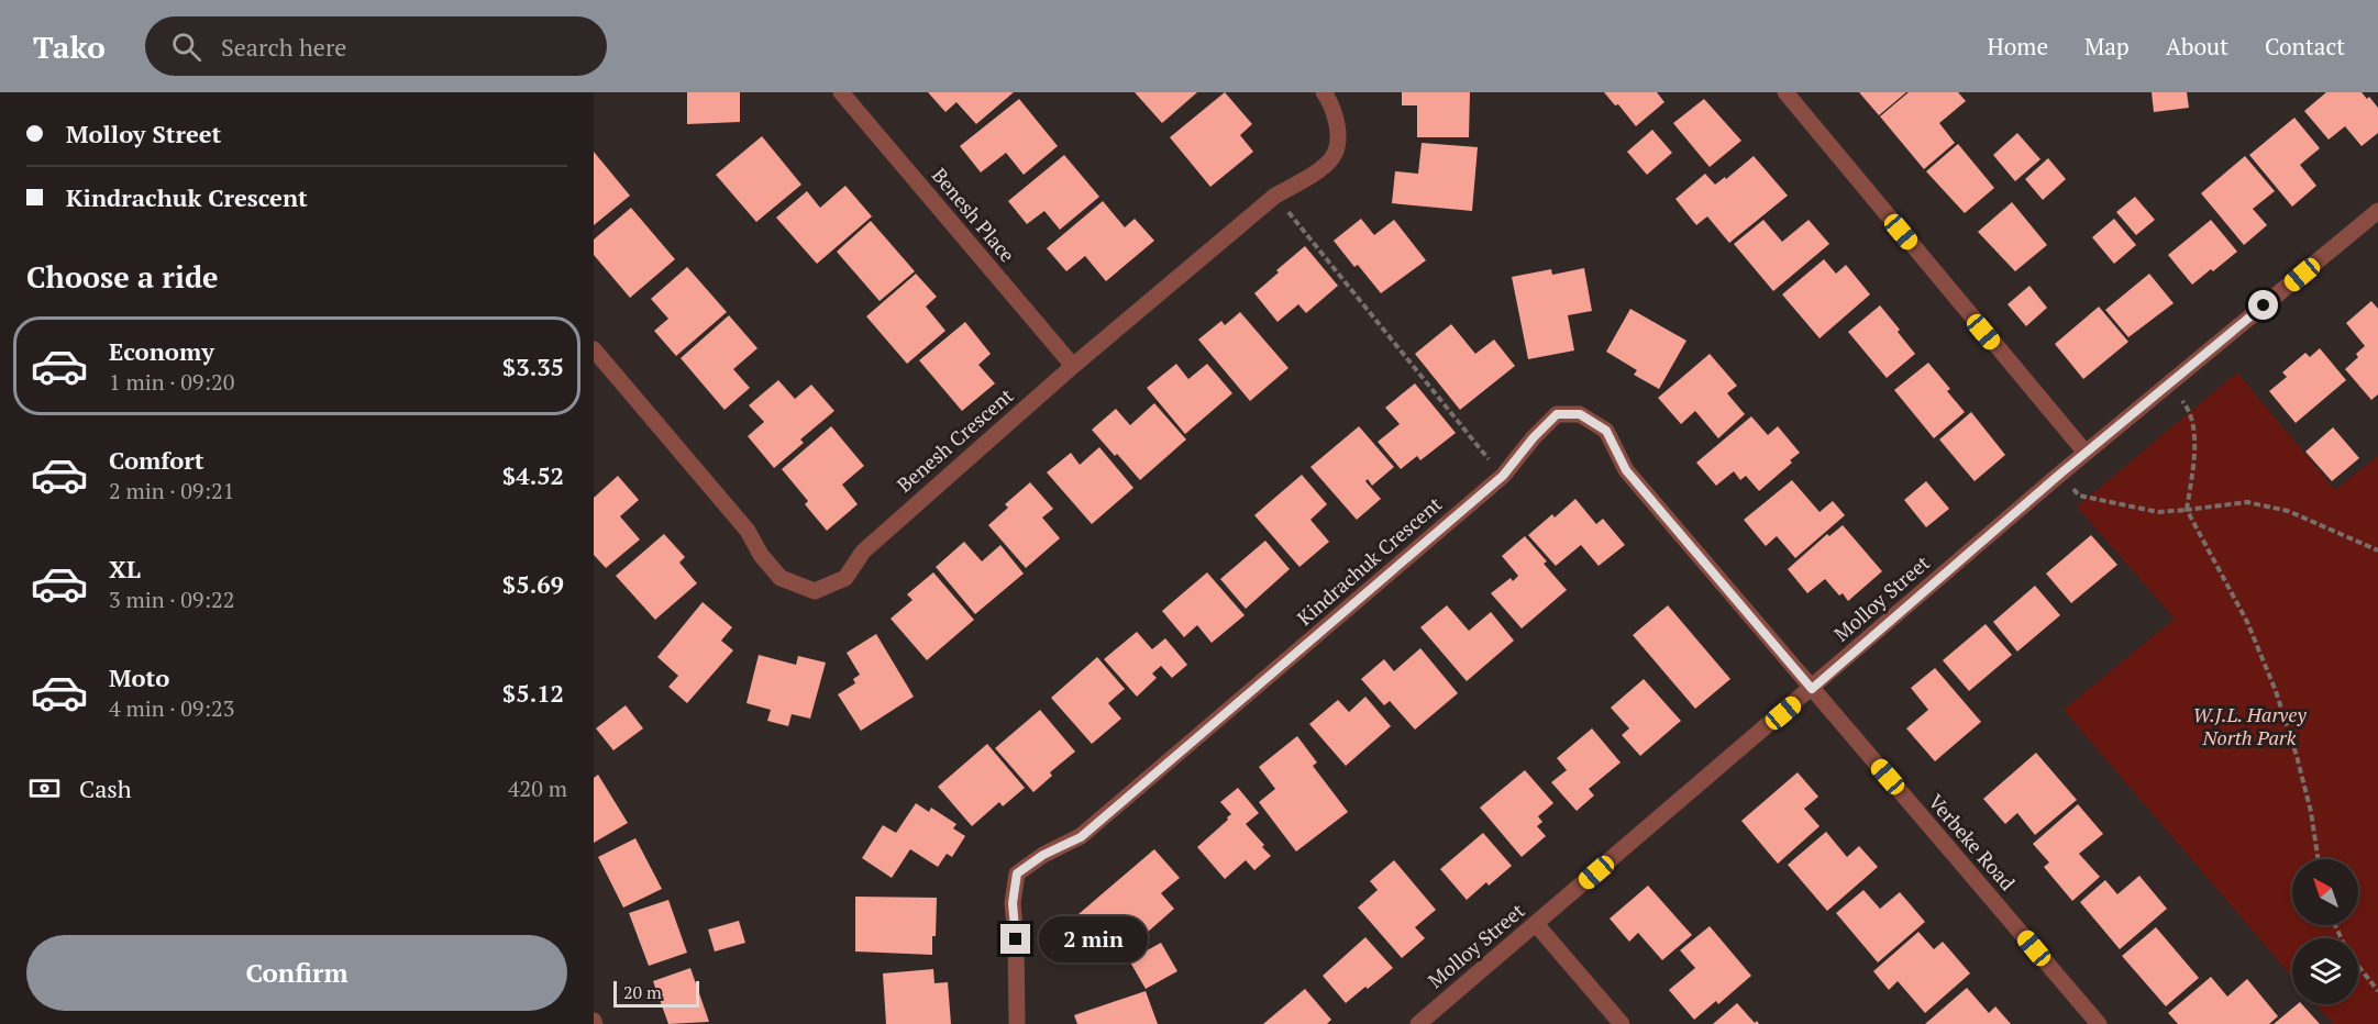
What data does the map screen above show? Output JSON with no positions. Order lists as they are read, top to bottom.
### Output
{
  "streets": {
    "street": [
      "Benesh Place",
      "Benesh Crescent",
      "Kindrachuk Crescent",
      "Molloy Street",
      "Verbeke Road"
    ]
  },
  "crossings": [
    ["Benesh Place", "Benesh Crescent"],
    ["Kindrachuk Crescent", "Molloy Street"],
    ["Kindrachuk Crescent", "Verbeke Road"],
    ["Molloy Street", "Verbeke Road"]
  ],
  "parks": ["W.J.L. Harvey North Park"],
  "scale_bar": "20 m",
  "north": "top left",
  "page": {
    "header": "Tako",
    "search": "Search here",
    "nav": [
      "Home",
      "Map",
      "About",
      "Contact"
    ],
    "banner": ["Molloy Street", "Kindrachuk Crescent"],
    "heading": "Choose a ride",
    "list": [
      {
        "name": "Economy",
        "note": "1 min · 09:20",
        "value": "$3.35"
      },
      {
        "name": "Comfort",
        "note": "2 min · 09:21",
        "value": "$4.52"
      },
      {
        "name": "XL",
        "note": "3 min · 09:22",
        "value": "$5.69"
      },
      {
        "name": "Moto",
        "note": "4 min · 09:23",
        "value": "$5.12"
      }
    ],
    "pay": ["Cash", "420 m"],
    "bubble": "2 min",
    "buttons": "Confirm",
    "scale": "20 m"
  }
}
